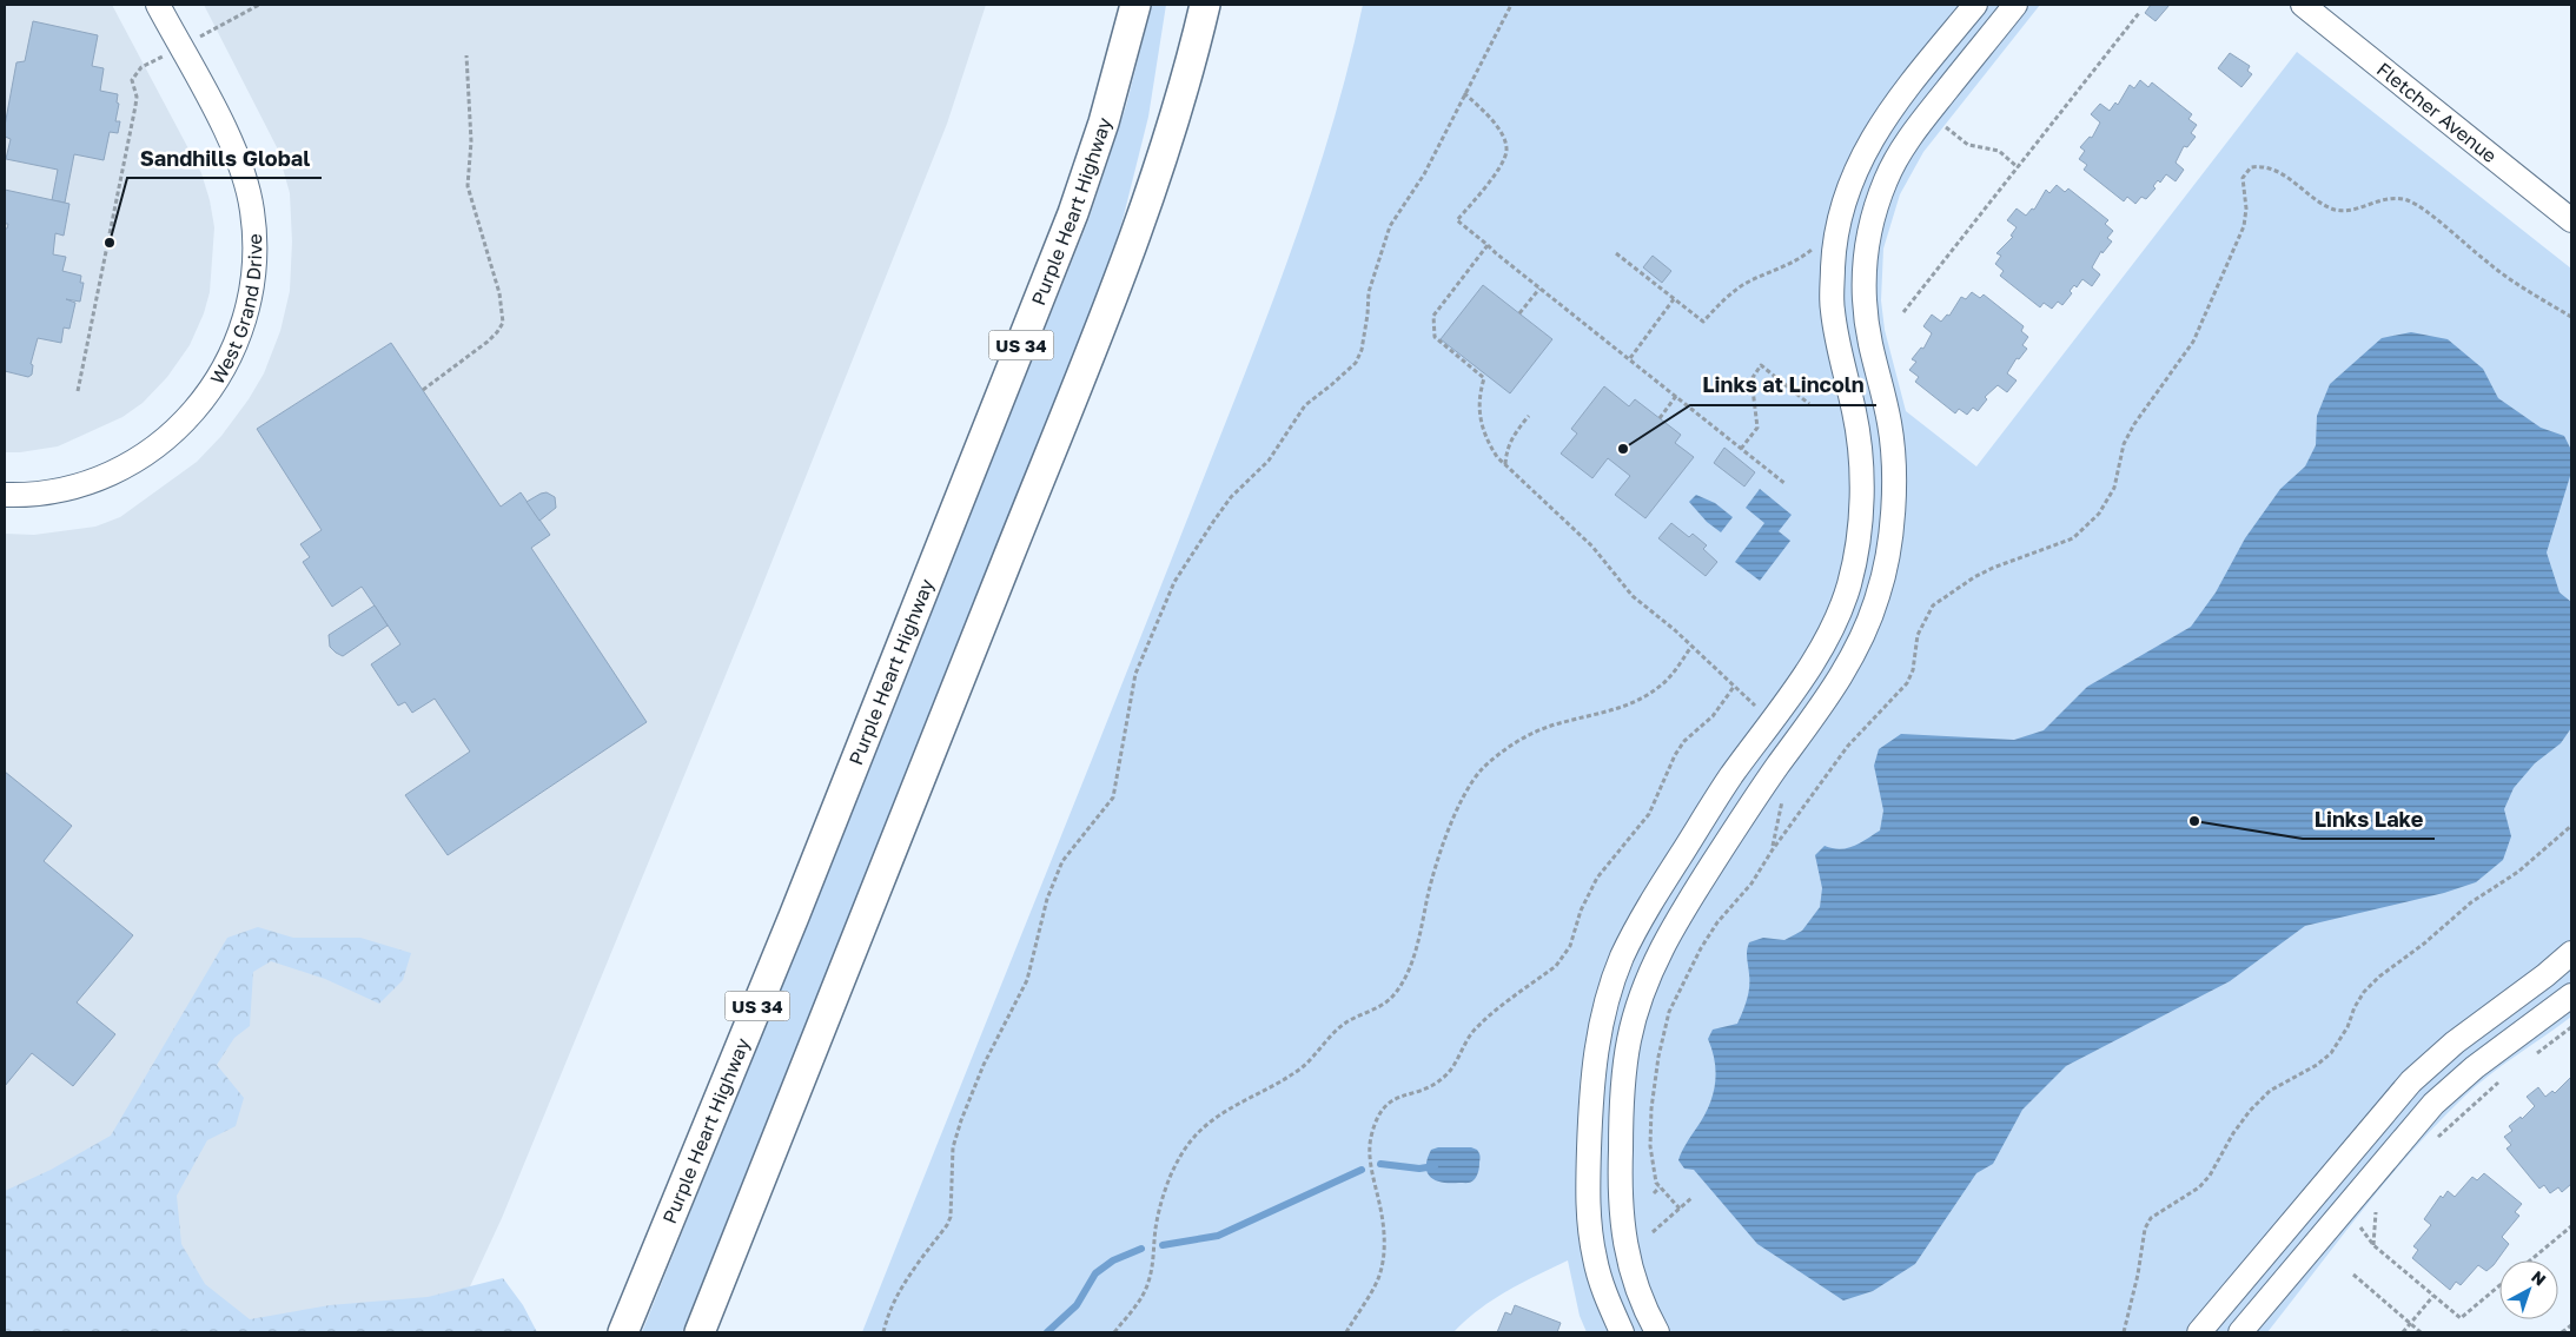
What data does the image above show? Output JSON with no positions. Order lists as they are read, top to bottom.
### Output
{
  "streets": {
    "main road": ["Purple Heart Highway", "US 34"],
    "street": ["Fletcher Avenue", "West Grand Drive"]
  },
  "places": ["Sandhills Global", "Links at Lincoln", "Links Lake"],
  "north": "top right"
}
